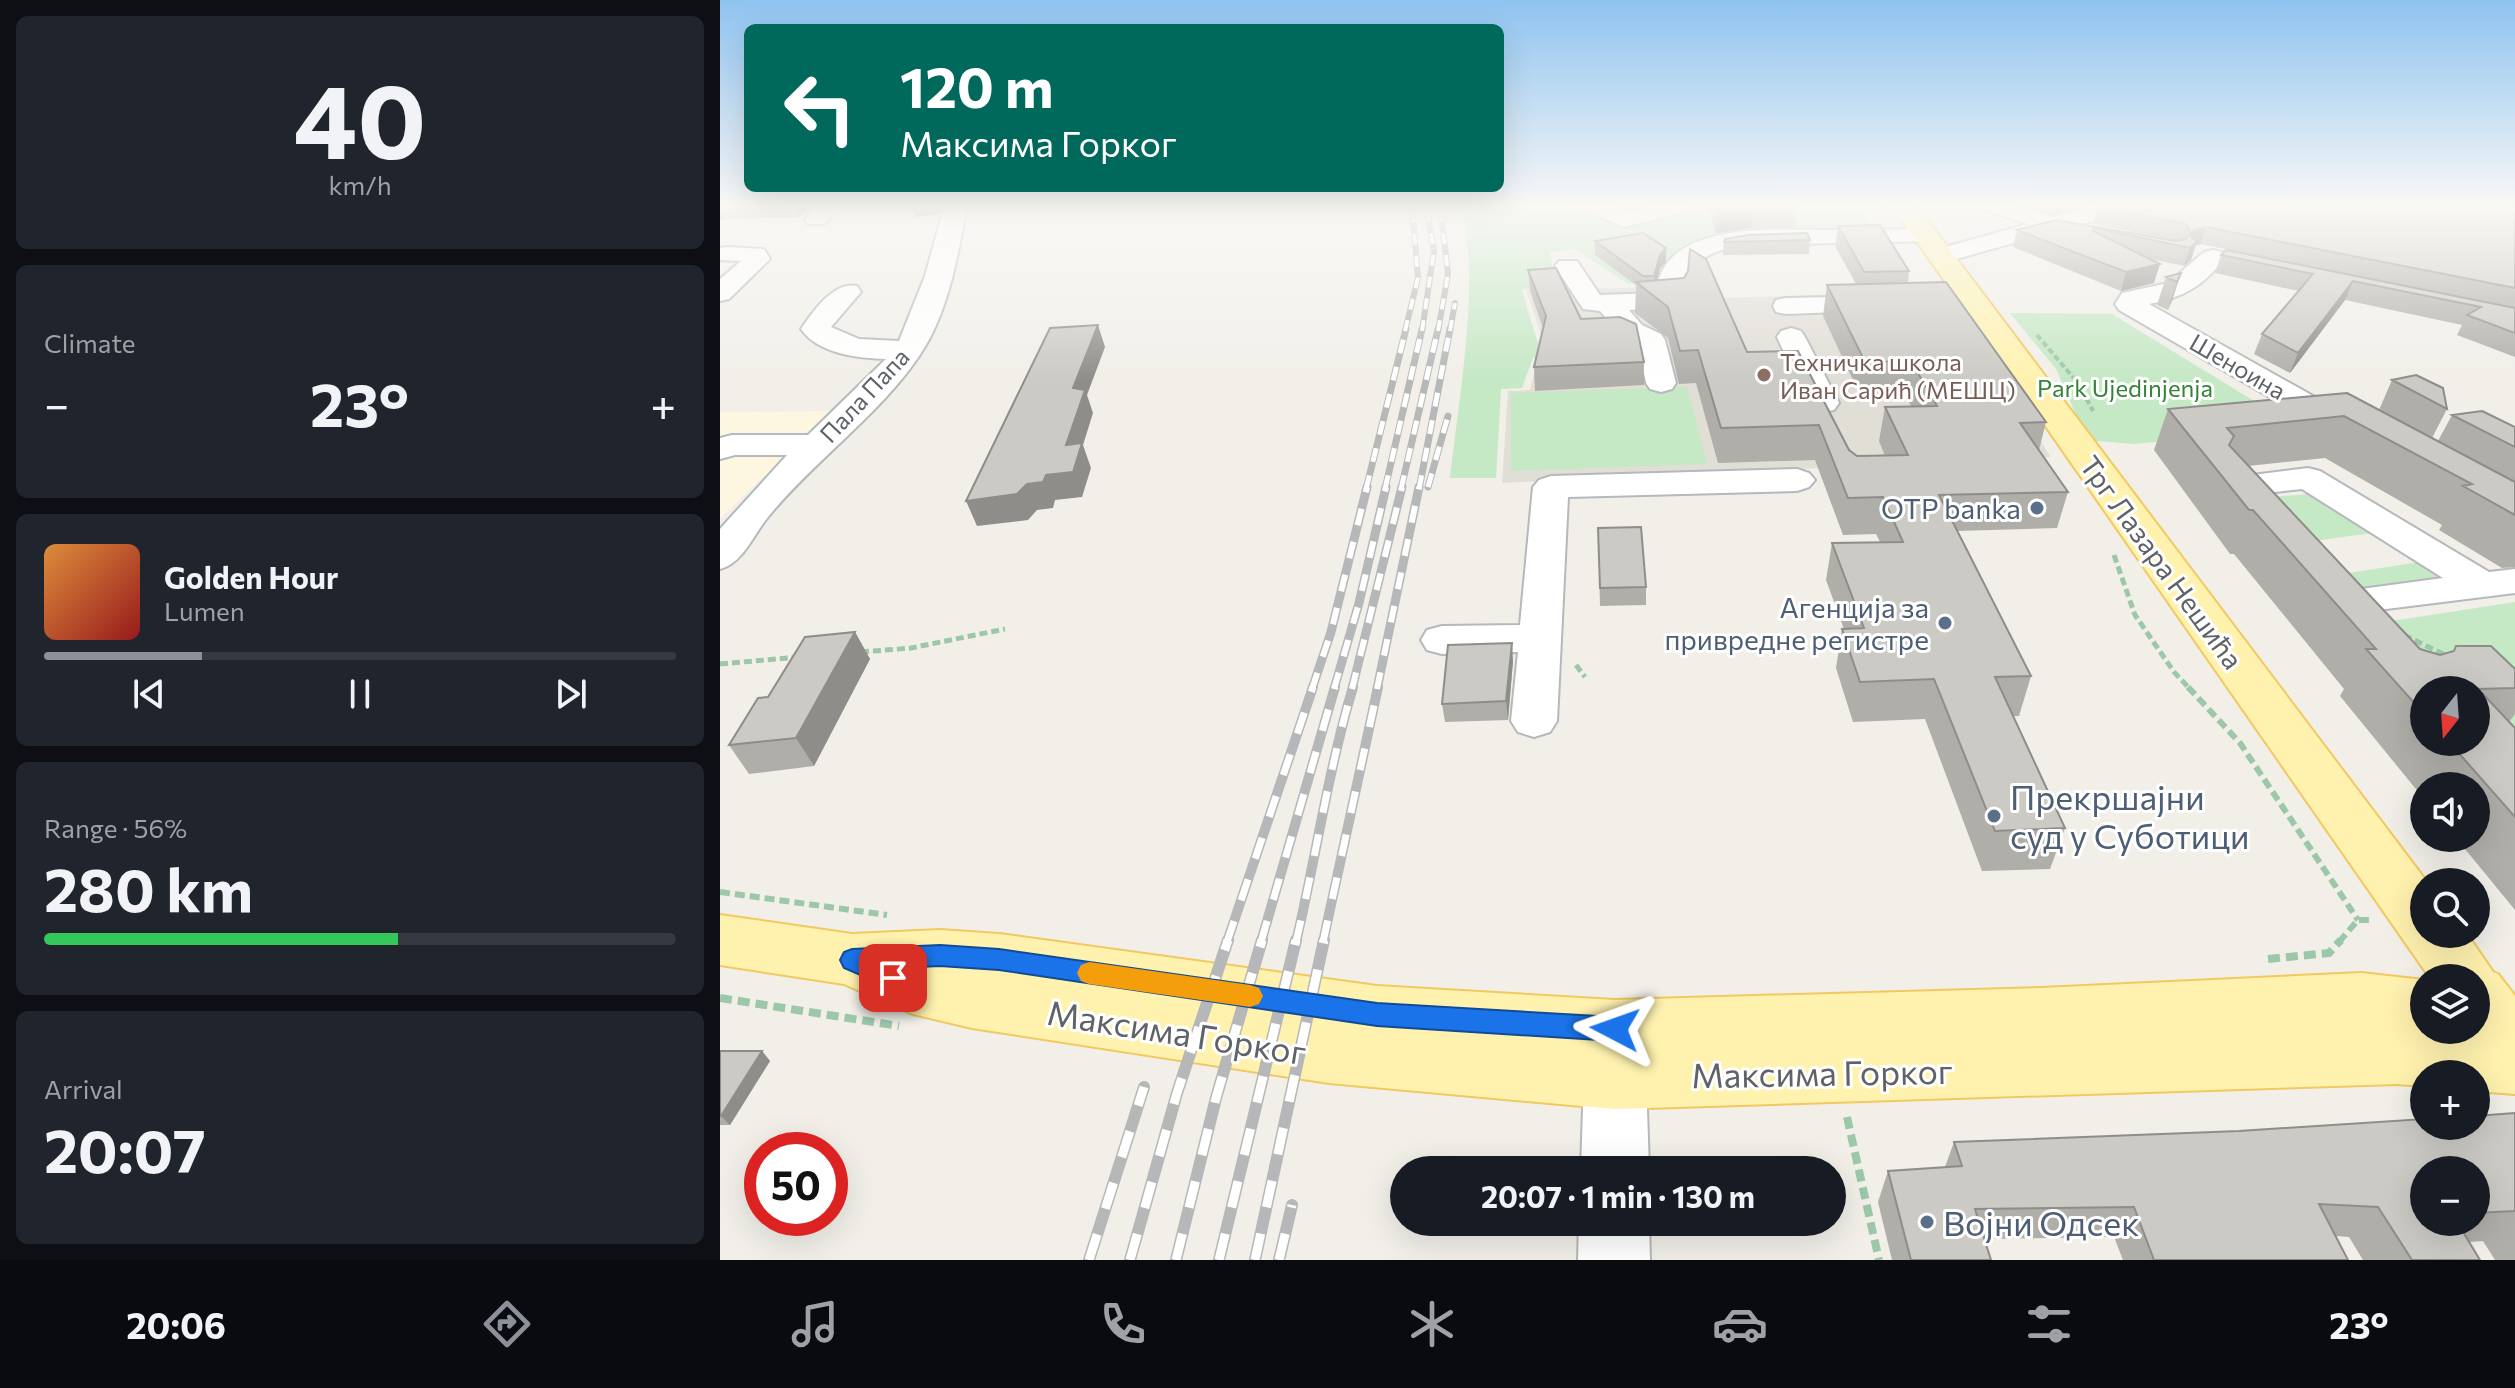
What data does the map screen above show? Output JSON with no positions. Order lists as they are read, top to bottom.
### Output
{
  "streets": {
    "main road": ["Трг Лазара Нешића", "Максима Горког"],
    "street": ["Шеноина", "Пала Папа"]
  },
  "parks": ["Park Ujedinjenja"],
  "places": [
    "Техничка школа Иван Сарић (МЕШЦ)",
    "OTP banka",
    "Агенција за привредне регистре",
    "Прекршајни суд у Суботици",
    "Војни Одсек"
  ],
  "north": "bottom",
  "page": {
    "tile": [
      ["40", "km/h"],
      "Climate",
      ["Range · 56%", "280 km"],
      ["Arrival", "20:07"]
    ],
    "turn": ["120 m", "Максима Горког"],
    "heat": ["−", "23°", "+"],
    "song": ["Golden Hour", "Lumen"],
    "map_buttons": ["+", "−"],
    "limit": "50",
    "trip": "20:07 · 1 min · 130 m",
    "tabs": ["20:06", "23°"]
  }
}
